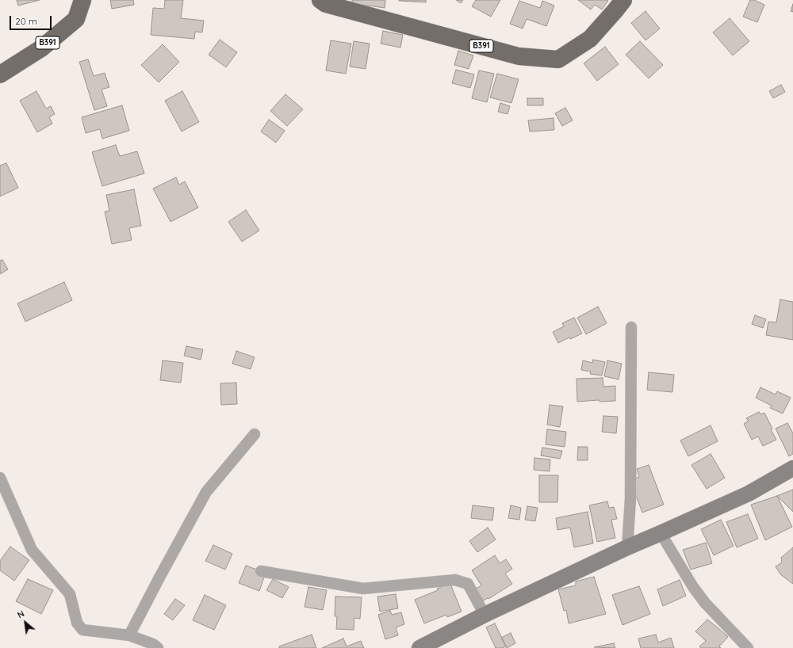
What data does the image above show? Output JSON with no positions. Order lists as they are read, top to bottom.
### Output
{
  "streets": {
    "main road": ["B391"]
  },
  "scale_bar": "20 m",
  "north": "top left"
}
